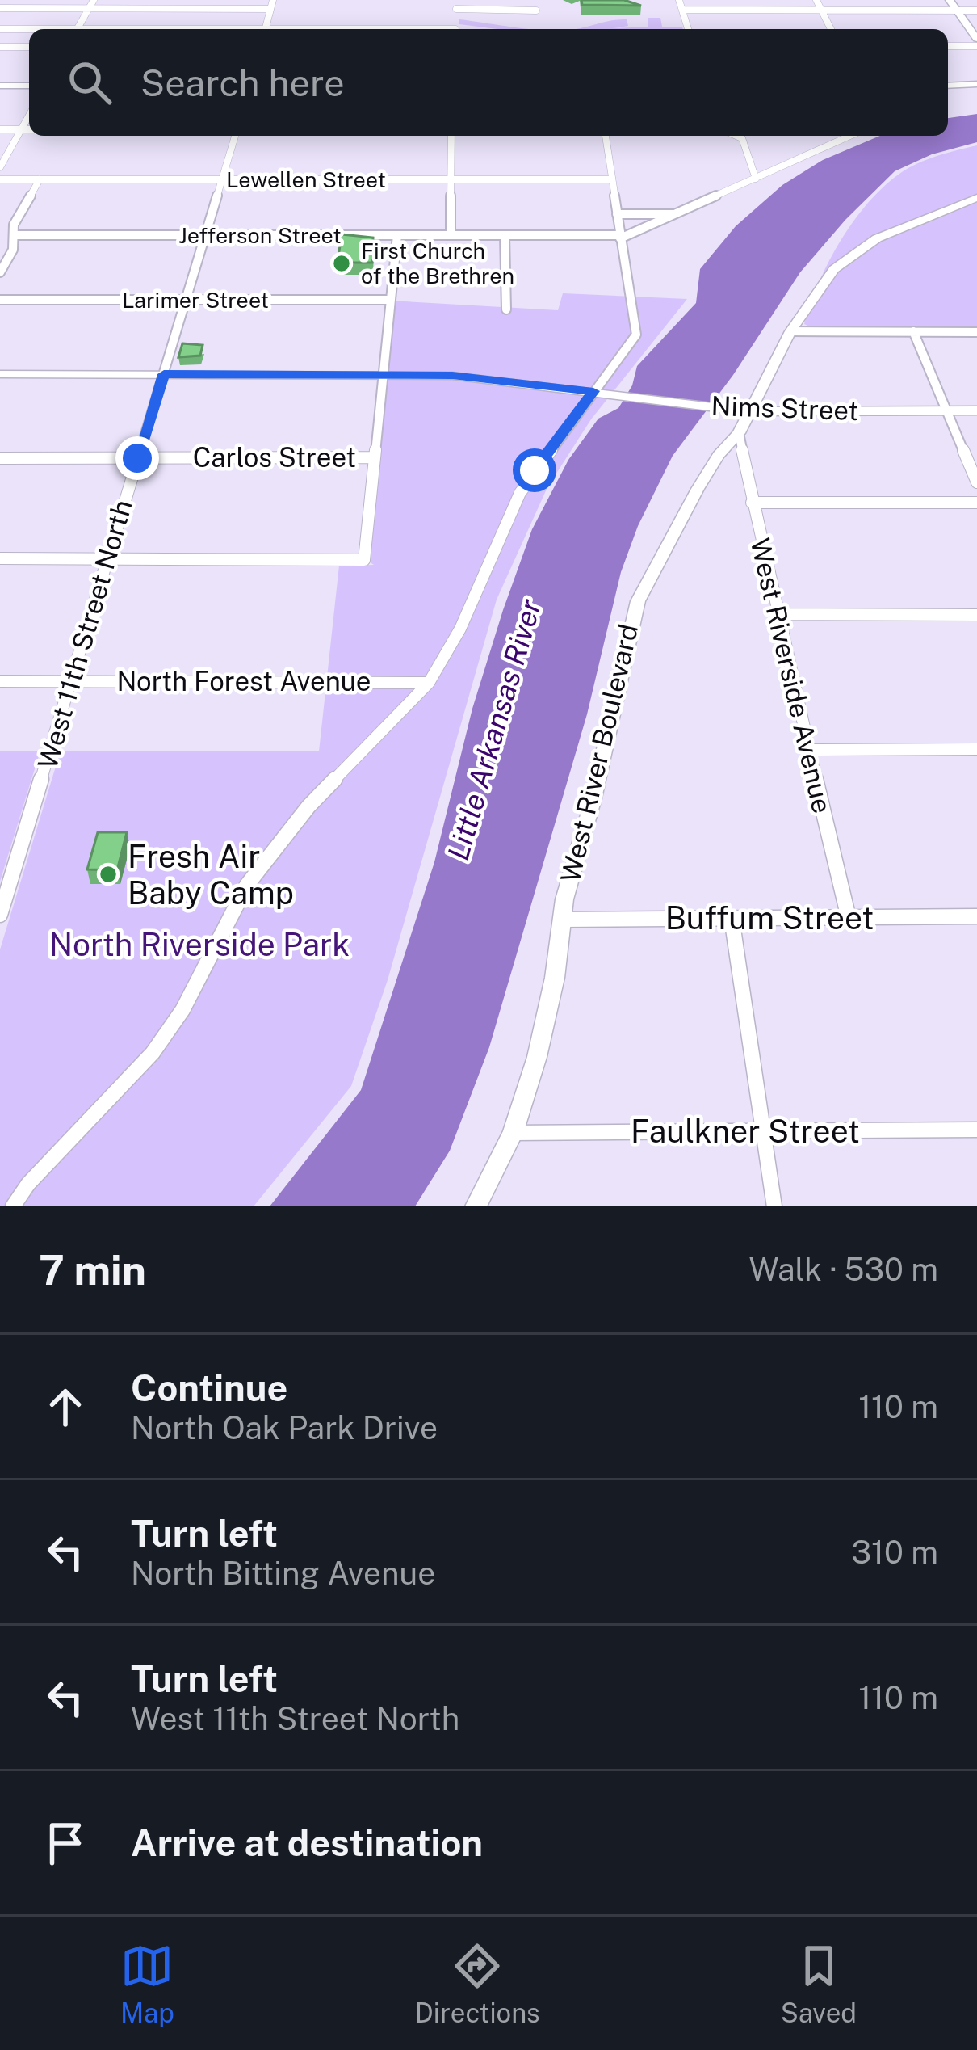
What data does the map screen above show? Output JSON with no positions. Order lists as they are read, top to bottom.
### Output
{
  "streets": {
    "street": [
      "Lewellen Street",
      "Jefferson Street",
      "Larimer Street",
      "Nims Street",
      "Carlos Street",
      "West 11th Street North",
      "West Riverside Avenue",
      "North Forest Avenue",
      "West River Boulevard",
      "Buffum Street",
      "Faulkner Street"
    ]
  },
  "crossings": [
    ["Lewellen Street", "West 11th Street North"],
    ["Jefferson Street", "West 11th Street North"],
    ["Larimer Street", "West 11th Street North"],
    ["Nims Street", "West 11th Street North"],
    ["Nims Street", "West River Boulevard"],
    ["Carlos Street", "West 11th Street North"],
    ["West 11th Street North", "North Forest Avenue"],
    ["West Riverside Avenue", "West River Boulevard"],
    ["West Riverside Avenue", "Buffum Street"],
    ["West River Boulevard", "Buffum Street"],
    ["West River Boulevard", "Faulkner Street"]
  ],
  "water": ["Little Arkansas River"],
  "parks": ["North Riverside Park"],
  "places": ["First Church of the Brethren", "Fresh Air Baby Camp"],
  "page": {
    "search": "Search here",
    "heading": ["7 min", "Walk · 530 m"],
    "list": [
      ["Continue", "North Oak Park Drive", "110 m"],
      ["Turn left", "North Bitting Avenue", "310 m"],
      ["Turn left", "West 11th Street North", "110 m"],
      "Arrive at destination"
    ],
    "nav": ["Map", "Directions", "Saved"]
  }
}
